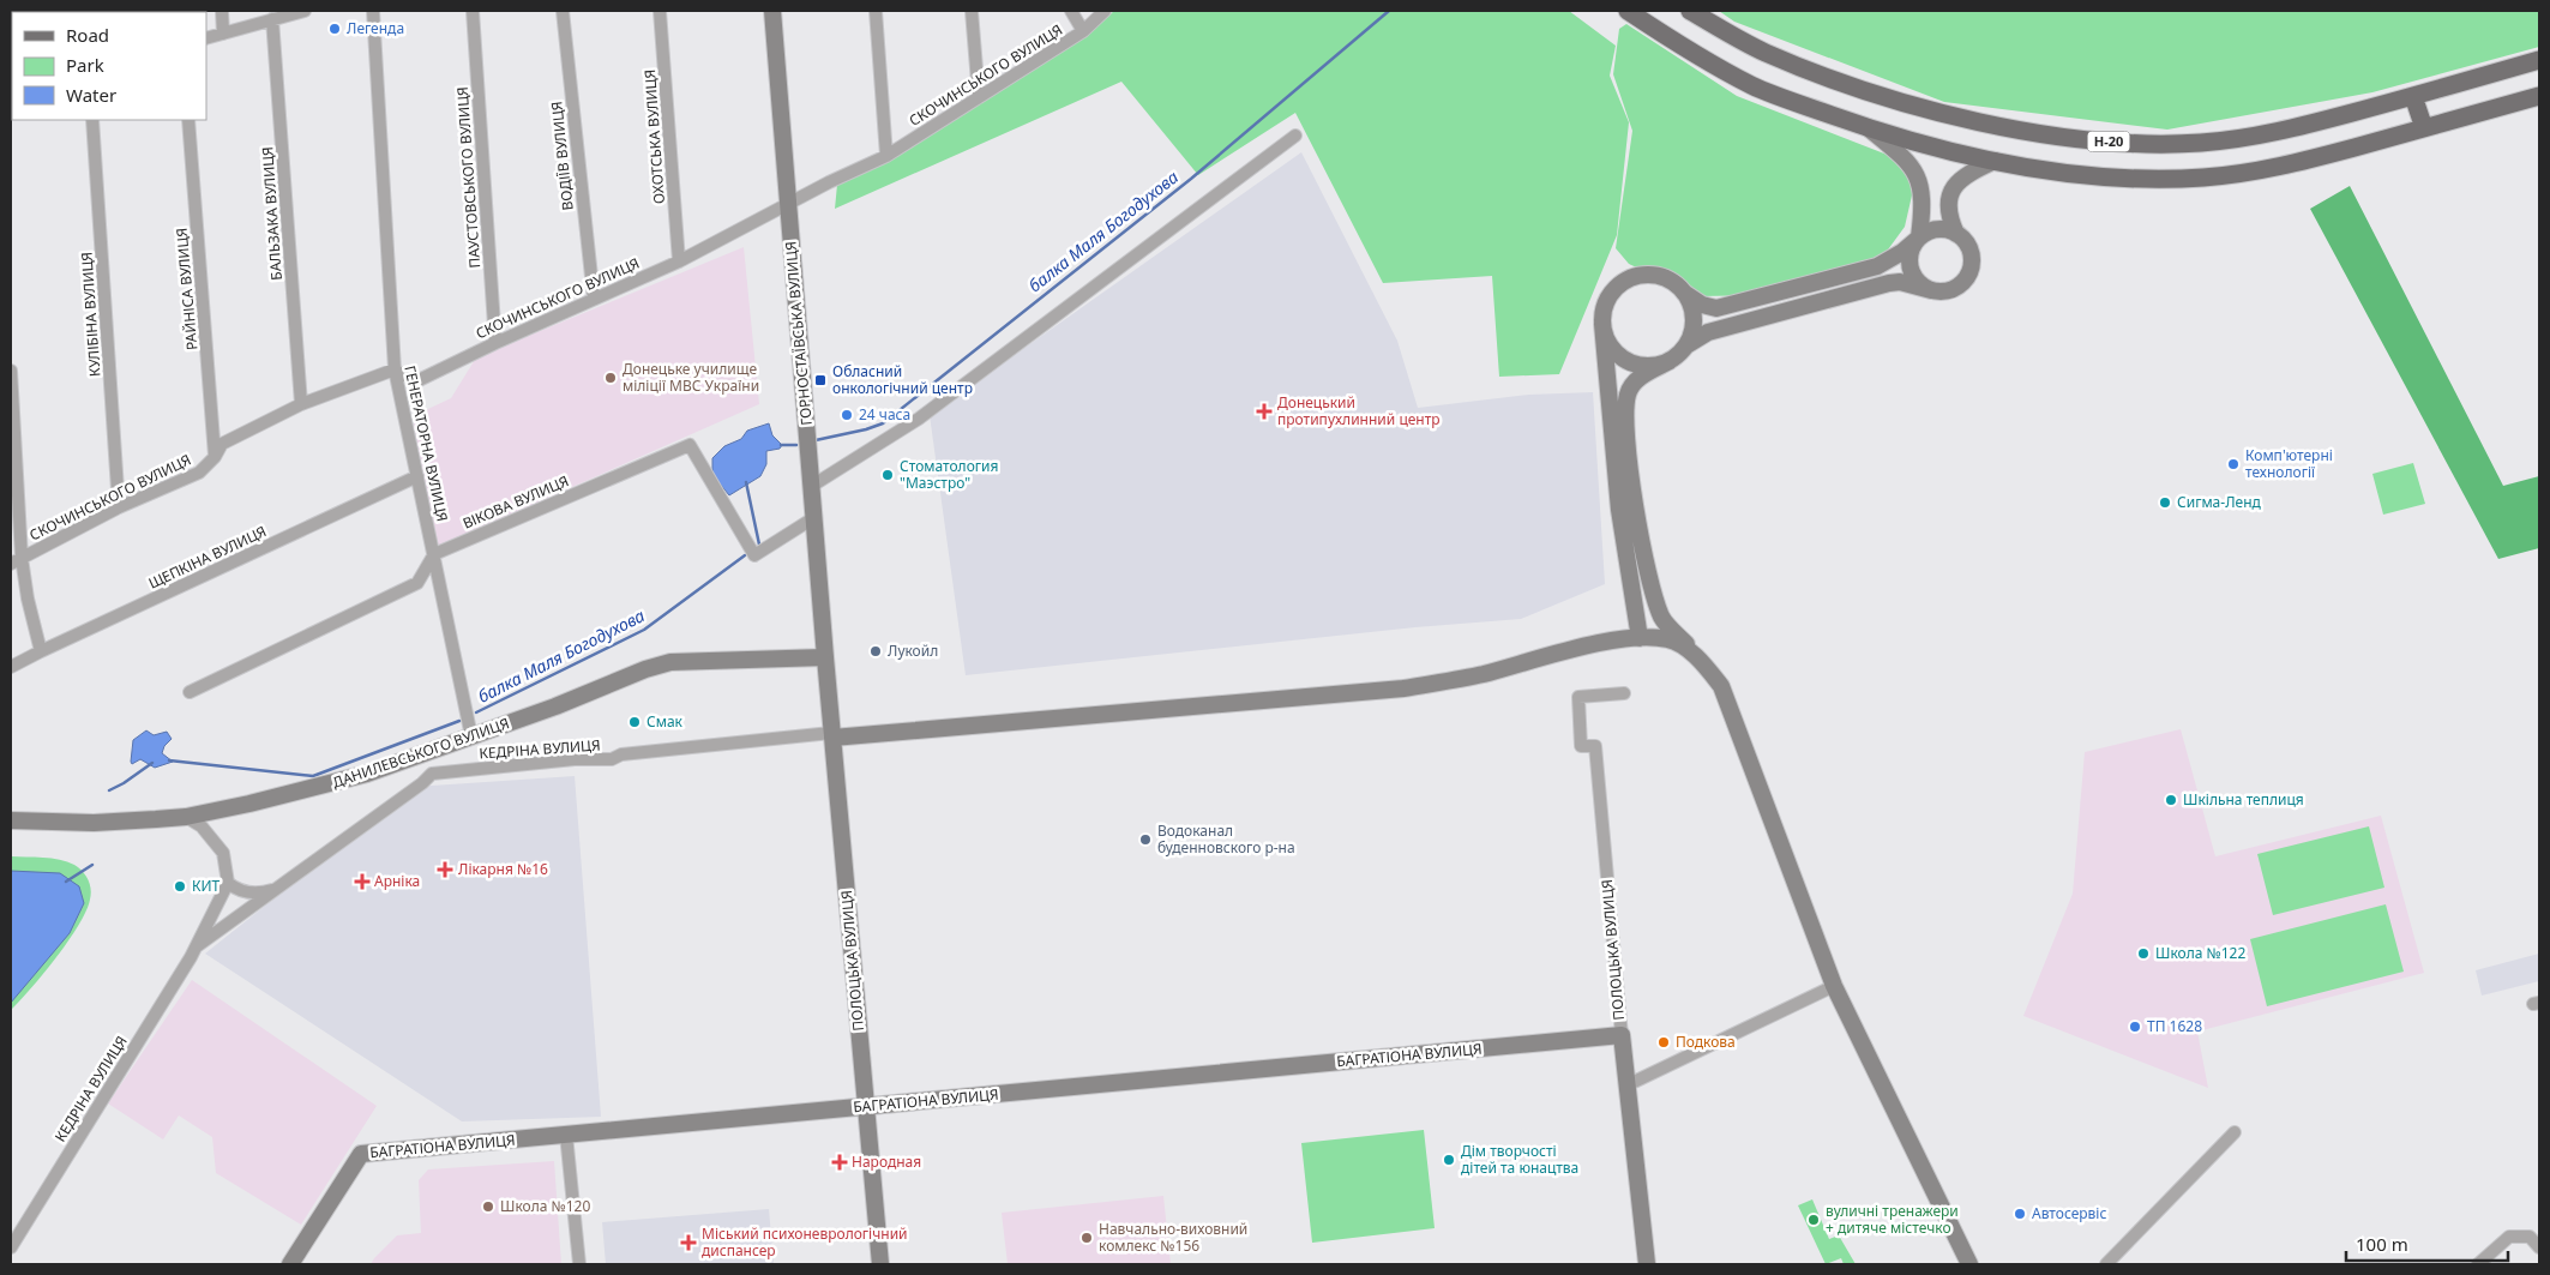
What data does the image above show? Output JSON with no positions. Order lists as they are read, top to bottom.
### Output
{
  "streets": {
    "main road": ["Н-20"],
    "street": [
      "СКОЧИНСЬКОГО ВУЛИЦЯ",
      "ОХОТСЬКА ВУЛИЦЯ",
      "ВОДІЇВ ВУЛИЦЯ",
      "ПАУСТОВСЬКОГО ВУЛИЦЯ",
      "БАЛЬЗАКА ВУЛИЦЯ",
      "РАЙНІСА ВУЛИЦЯ",
      "КУЛІБІНА ВУЛИЦЯ",
      "ГОРНОСТАЇВСЬКА ВУЛИЦЯ",
      "ГЕНЕРАТОРНА ВУЛИЦЯ",
      "ВІКОВА ВУЛИЦЯ",
      "ЩЕПКІНА ВУЛИЦЯ",
      "КЕДРІНА ВУЛИЦЯ",
      "ДАНИЛЕВСЬКОГО ВУЛИЦЯ",
      "ПОЛОЦЬКА ВУЛИЦЯ",
      "БАГРАТІОНА ВУЛИЦЯ"
    ]
  },
  "crossings": [
    ["СКОЧИНСЬКОГО ВУЛИЦЯ", "ОХОТСЬКА ВУЛИЦЯ"],
    ["СКОЧИНСЬКОГО ВУЛИЦЯ", "ВОДІЇВ ВУЛИЦЯ"],
    ["СКОЧИНСЬКОГО ВУЛИЦЯ", "ПАУСТОВСЬКОГО ВУЛИЦЯ"],
    ["СКОЧИНСЬКОГО ВУЛИЦЯ", "БАЛЬЗАКА ВУЛИЦЯ"],
    ["СКОЧИНСЬКОГО ВУЛИЦЯ", "РАЙНІСА ВУЛИЦЯ"],
    ["СКОЧИНСЬКОГО ВУЛИЦЯ", "КУЛІБІНА ВУЛИЦЯ"],
    ["СКОЧИНСЬКОГО ВУЛИЦЯ", "ГОРНОСТАЇВСЬКА ВУЛИЦЯ"],
    ["СКОЧИНСЬКОГО ВУЛИЦЯ", "ГЕНЕРАТОРНА ВУЛИЦЯ"],
    ["ГОРНОСТАЇВСЬКА ВУЛИЦЯ", "ВІКОВА ВУЛИЦЯ"],
    ["ГОРНОСТАЇВСЬКА ВУЛИЦЯ", "ДАНИЛЕВСЬКОГО ВУЛИЦЯ"],
    ["ГОРНОСТАЇВСЬКА ВУЛИЦЯ", "ПОЛОЦЬКА ВУЛИЦЯ"],
    ["ГЕНЕРАТОРНА ВУЛИЦЯ", "ВІКОВА ВУЛИЦЯ"],
    ["ГЕНЕРАТОРНА ВУЛИЦЯ", "ЩЕПКІНА ВУЛИЦЯ"],
    ["ГЕНЕРАТОРНА ВУЛИЦЯ", "ДАНИЛЕВСЬКОГО ВУЛИЦЯ"],
    ["КЕДРІНА ВУЛИЦЯ", "ПОЛОЦЬКА ВУЛИЦЯ"],
    ["ДАНИЛЕВСЬКОГО ВУЛИЦЯ", "ПОЛОЦЬКА ВУЛИЦЯ"],
    ["ПОЛОЦЬКА ВУЛИЦЯ", "БАГРАТІОНА ВУЛИЦЯ"]
  ],
  "water": ["балка Маля Богодухова"],
  "places": {
    "other": [
      "Легенда",
      "Донецьке училище міліції МВС України",
      "24 часа",
      "Комп'ютерні технології",
      "Стоматология \"Маэстро\"",
      "Сигма-Ленд",
      "Лукойл",
      "Смак",
      "Шкільна теплиця",
      "Водоканал буденновского р-на",
      "КИТ",
      "Школа №122",
      "ТП 1628",
      "Подкова",
      "Дім творчості дітей та юнацтва",
      "Школа №120",
      "Автосервіс",
      "вуличні тренажери + дитяче містечко",
      "Навчально-виховний комлекс №156"
    ],
    "transit": ["Обласний онкологічний центр"],
    "health": [
      "Донецький протипухлинний центр",
      "Лікарня №16",
      "Арніка",
      "Народная",
      "Міський психоневрологічний диспансер"
    ]
  },
  "legend": ["Road", "Park", "Water"],
  "scale_bar": "100 m"
}
